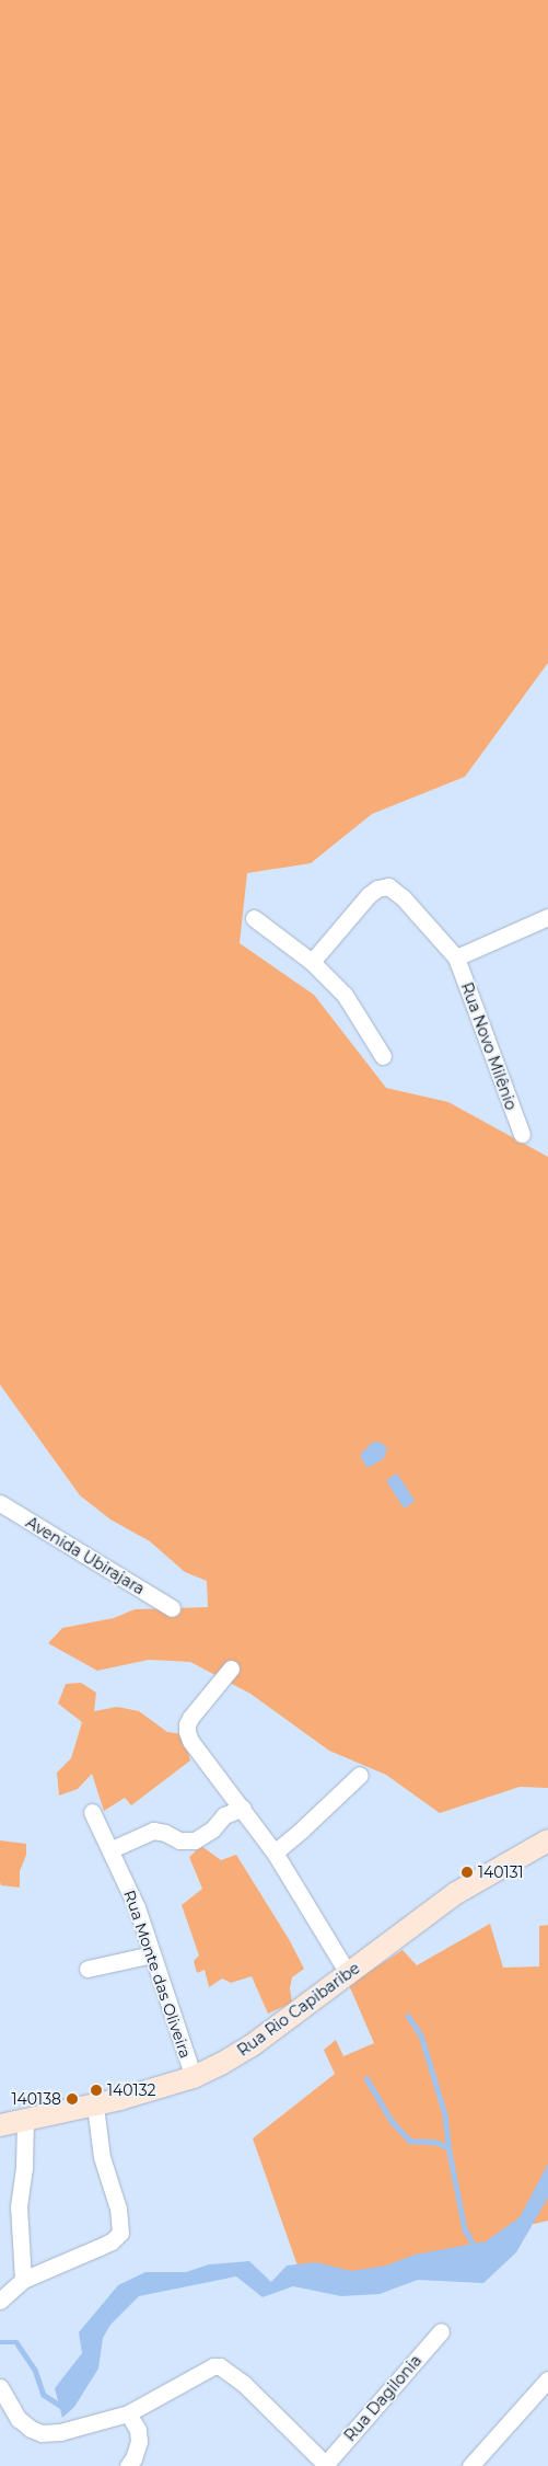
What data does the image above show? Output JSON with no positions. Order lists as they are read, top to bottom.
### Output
{
  "streets": {
    "street": [
      "Rua Novo Milênio",
      "Avenida Ubirajara",
      "Rua Monte das Oliveira",
      "Rua Rio Capibaribe",
      "Rua Dagilonia"
    ]
  },
  "crossings": [
    ["Rua Monte das Oliveira", "Rua Rio Capibaribe"]
  ],
  "places": ["140131", "140132", "140138"]
}
